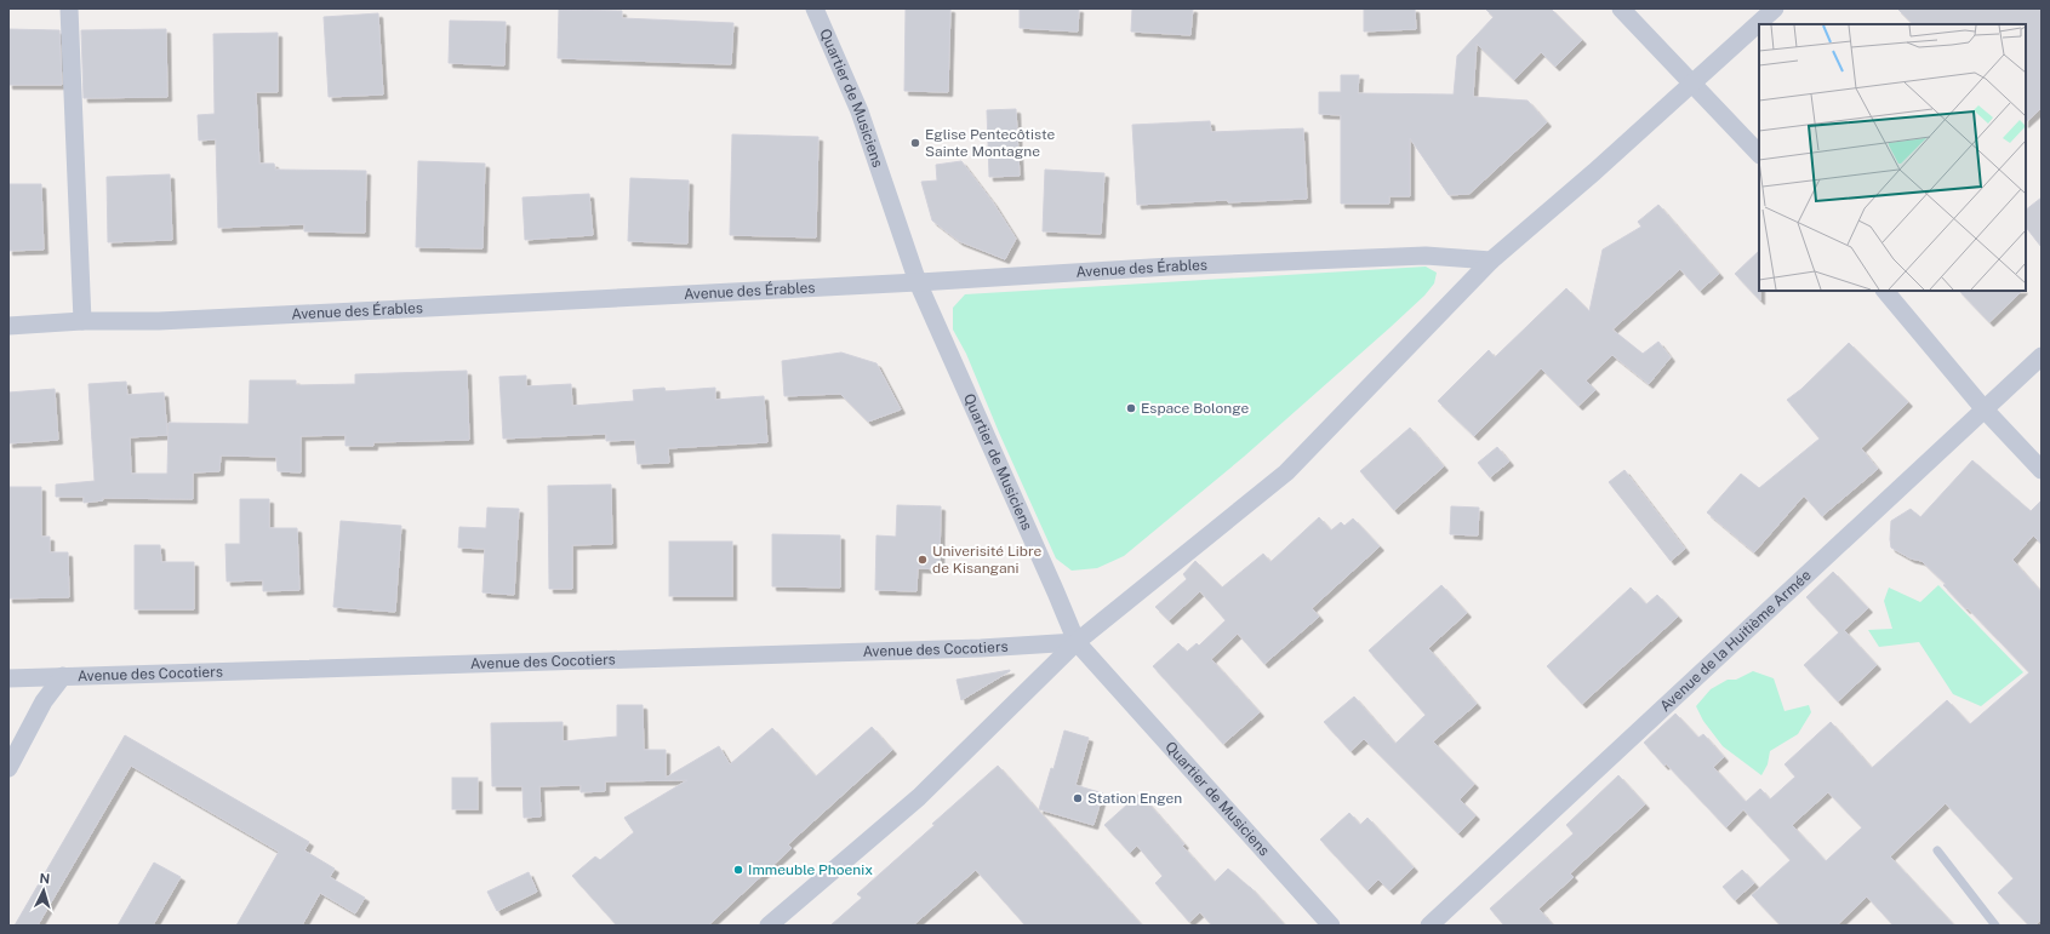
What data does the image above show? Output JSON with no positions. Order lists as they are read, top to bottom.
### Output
{
  "streets": {
    "street": [
      "Quartier de Musiciens",
      "Avenue des Érables",
      "Avenue de la Huitième Armée",
      "Avenue des Cocotiers"
    ]
  },
  "crossings": [
    ["Quartier de Musiciens", "Avenue des Érables"],
    ["Quartier de Musiciens", "Avenue des Cocotiers"]
  ],
  "places": [
    "Eglise Pentecôtiste Sainte Montagne",
    "Espace Bolonge",
    "Univerisité Libre de Kisangani",
    "Station Engen",
    "Immeuble Phoenix"
  ],
  "north": "top"
}
